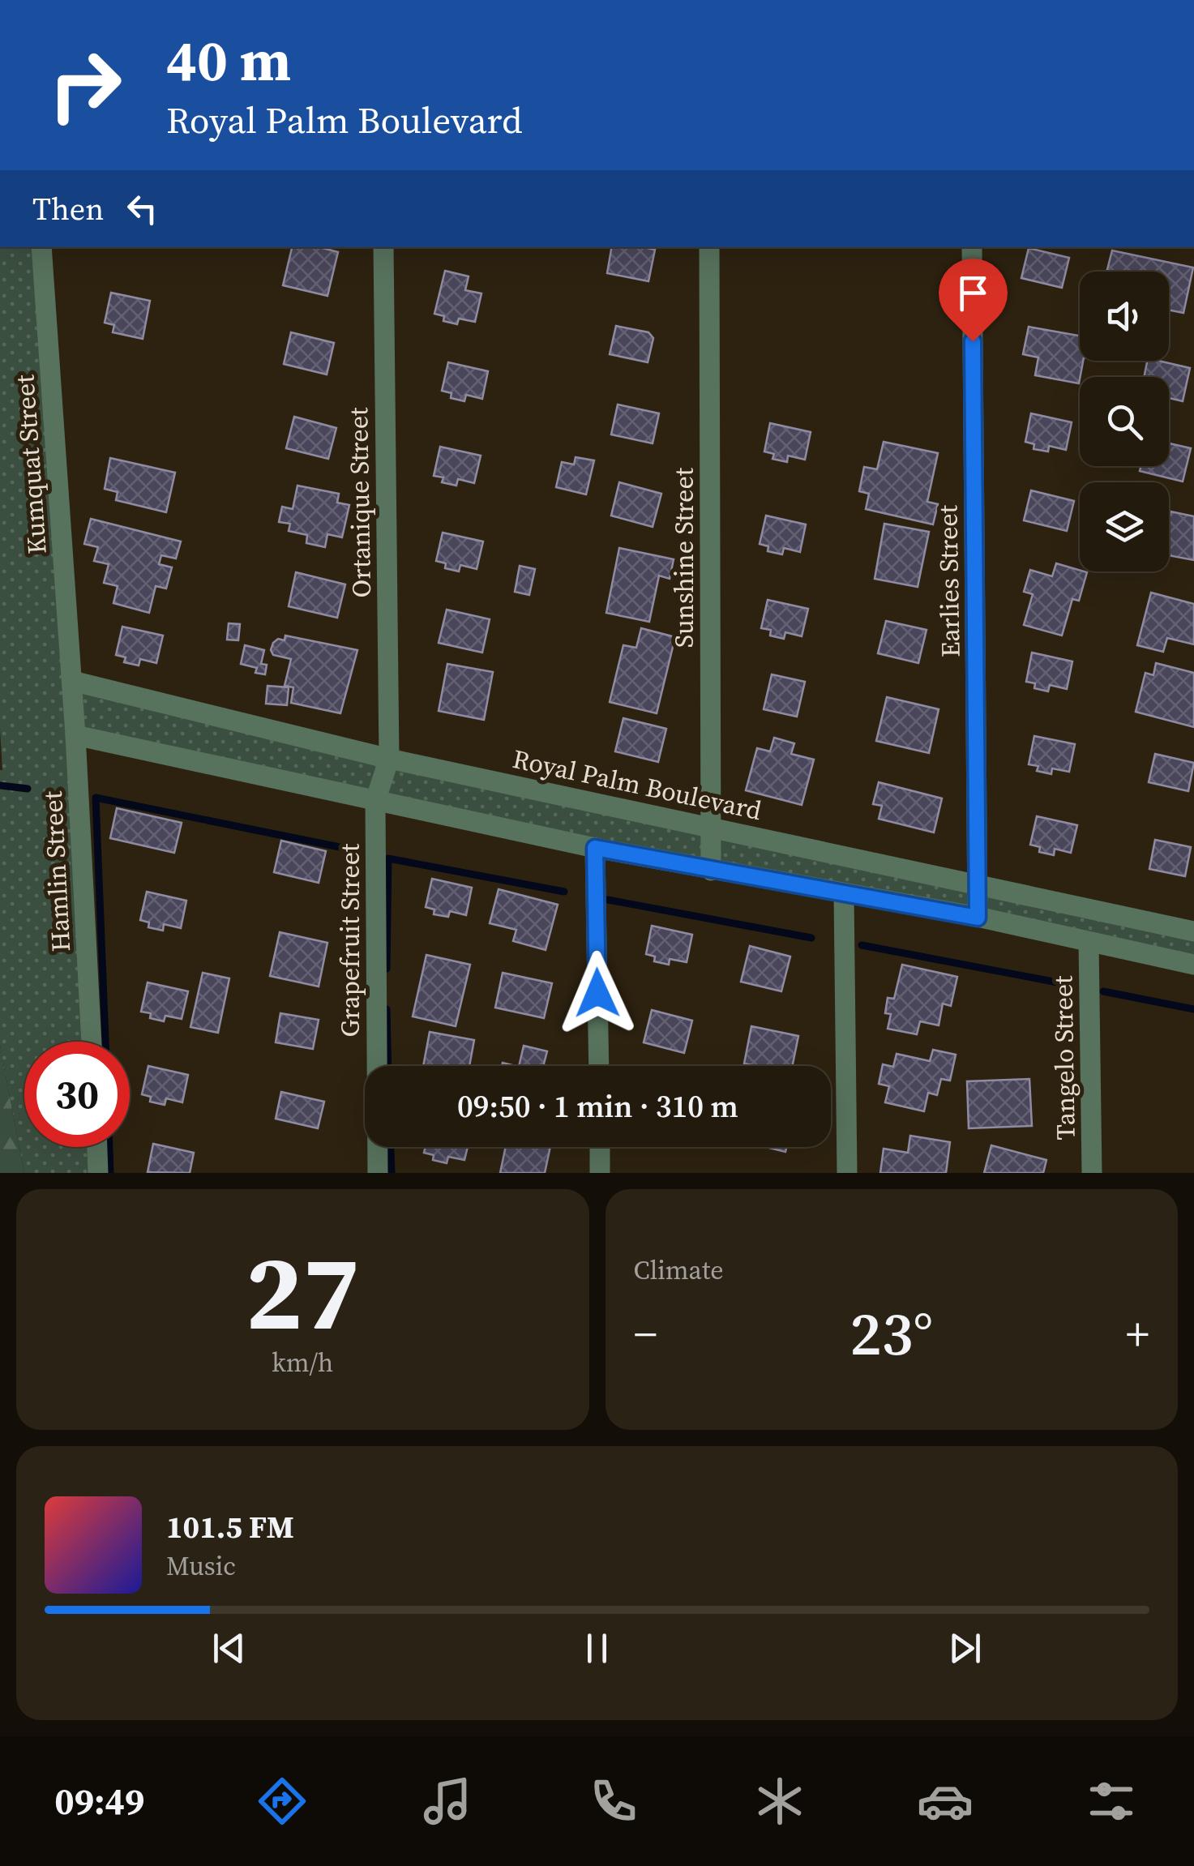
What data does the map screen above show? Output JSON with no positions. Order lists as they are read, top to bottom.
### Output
{
  "streets": {
    "street": [
      "Kumquat Street",
      "Ortanique Street",
      "Sunshine Street",
      "Earlies Street",
      "Royal Palm Boulevard",
      "Hamlin Street",
      "Grapefruit Street",
      "Tangelo Street"
    ]
  },
  "crossings": [
    ["Kumquat Street", "Royal Palm Boulevard"],
    ["Kumquat Street", "Hamlin Street"],
    ["Ortanique Street", "Royal Palm Boulevard"],
    ["Ortanique Street", "Grapefruit Street"],
    ["Sunshine Street", "Royal Palm Boulevard"],
    ["Earlies Street", "Royal Palm Boulevard"],
    ["Royal Palm Boulevard", "Hamlin Street"],
    ["Royal Palm Boulevard", "Grapefruit Street"]
  ],
  "page": {
    "turn": ["40 m", "Royal Palm Boulevard"],
    "then": "Then",
    "limit": "30",
    "trip": "09:50 · 1 min · 310 m",
    "tile": [
      ["27", "km/h"],
      "Climate"
    ],
    "heat": ["−", "23°", "+"],
    "song": ["101.5 FM", "Music"],
    "tabs": "09:49"
  }
}
